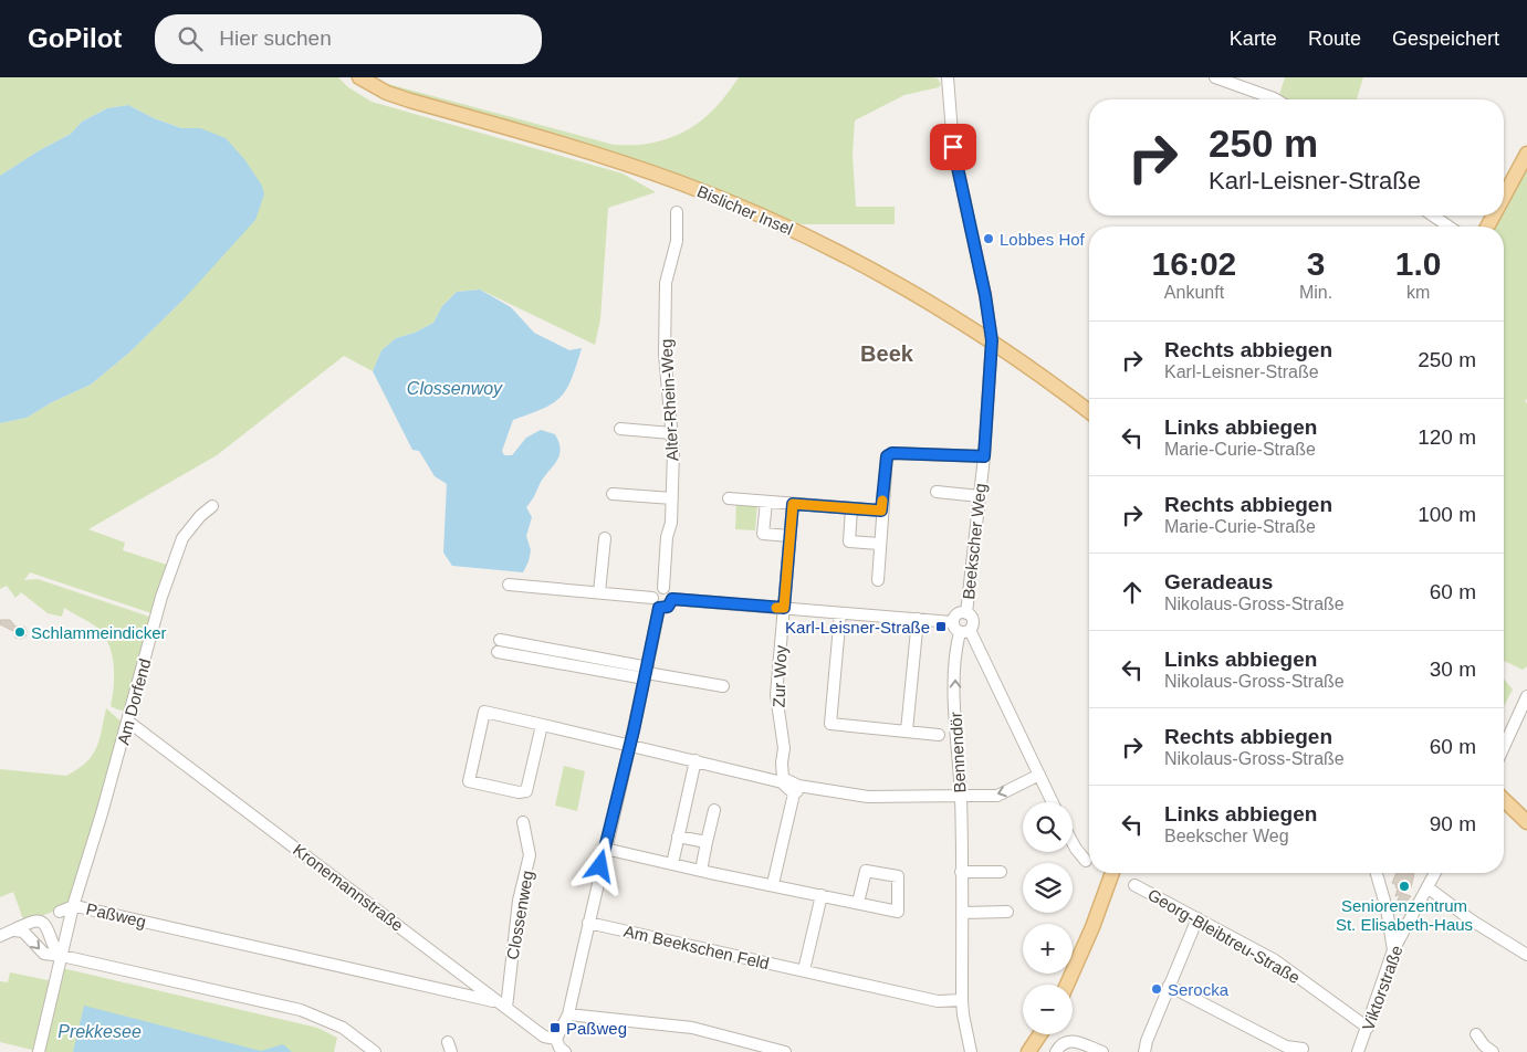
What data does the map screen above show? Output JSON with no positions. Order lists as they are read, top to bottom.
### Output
{
  "streets": {
    "main road": ["Bislicher Insel"],
    "street": [
      "Alter-Rhein-Weg",
      "Beekscher Weg",
      "Zur Woy",
      "Am Dorfend",
      "Bennendör",
      "Kronemannstraße",
      "Paßweg",
      "Clossenweg",
      "Georg-Bleibtreu-Straße",
      "Am Beekschen Feld",
      "Viktorstraße"
    ]
  },
  "crossings": [
    ["Bislicher Insel", "Beekscher Weg"],
    ["Beekscher Weg", "Bennendör"],
    ["Am Dorfend", "Kronemannstraße"],
    ["Am Dorfend", "Paßweg"],
    ["Bennendör", "Am Beekschen Feld"],
    ["Kronemannstraße", "Paßweg"],
    ["Kronemannstraße", "Clossenweg"],
    ["Paßweg", "Clossenweg"],
    ["Georg-Bleibtreu-Straße", "Viktorstraße"]
  ],
  "districts": ["Beek"],
  "water": ["Clossenwoy", "Prekkesee"],
  "places": {
    "other": [
      "Lobbes Hof",
      "Schlammeindicker",
      "Seniorenzentrum St. Elisabeth-Haus",
      "Serocka"
    ],
    "transit": ["Karl-Leisner-Straße", "Paßweg"]
  },
  "page": {
    "header": "GoPilot",
    "search": "Hier suchen",
    "nav": ["Karte", "Route", "Gespeichert"],
    "turn": ["250 m", "Karl-Leisner-Straße"],
    "eta": [
      "16:02",
      "Ankunft",
      "3",
      "Min.",
      "1.0",
      "km"
    ],
    "list": [
      {
        "name": "Rechts abbiegen",
        "note": "Karl-Leisner-Straße",
        "value": "250 m"
      },
      {
        "name": "Links abbiegen",
        "note": "Marie-Curie-Straße",
        "value": "120 m"
      },
      {
        "name": "Rechts abbiegen",
        "note": "Marie-Curie-Straße",
        "value": "100 m"
      },
      {
        "name": "Geradeaus",
        "note": "Nikolaus-Gross-Straße",
        "value": "60 m"
      },
      {
        "name": "Links abbiegen",
        "note": "Nikolaus-Gross-Straße",
        "value": "30 m"
      },
      {
        "name": "Rechts abbiegen",
        "note": "Nikolaus-Gross-Straße",
        "value": "60 m"
      },
      {
        "name": "Links abbiegen",
        "note": "Beekscher Weg",
        "value": "90 m"
      }
    ],
    "map_buttons": ["+", "−"]
  }
}
